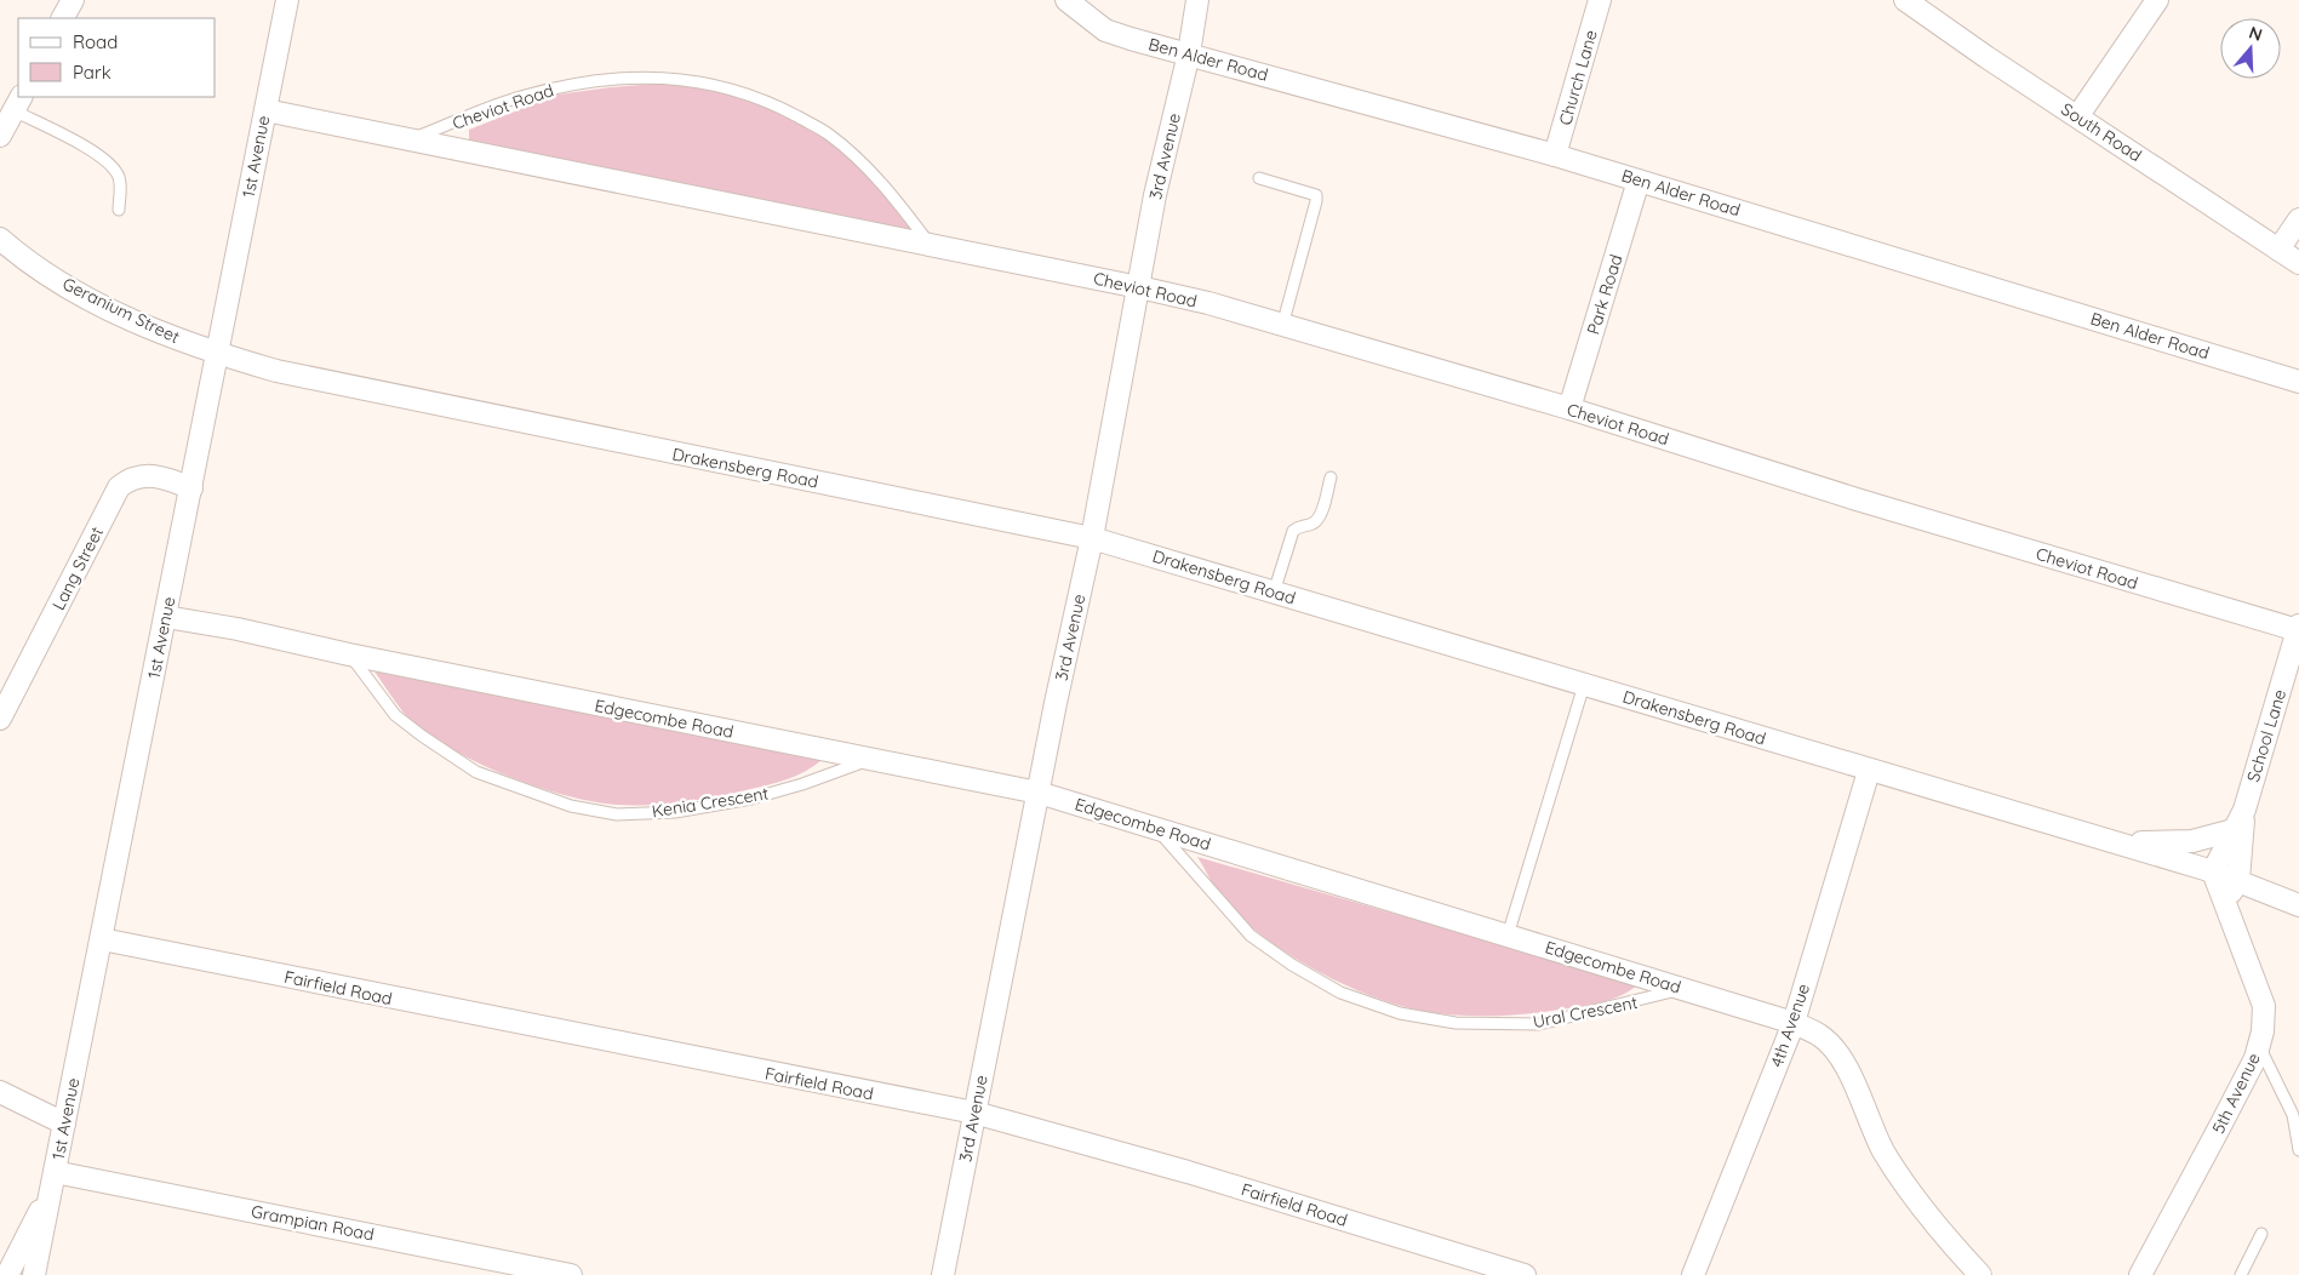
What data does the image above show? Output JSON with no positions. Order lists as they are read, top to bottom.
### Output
{
  "streets": {
    "street": [
      "Ben Alder Road",
      "Church Lane",
      "Cheviot Road",
      "South Road",
      "1st Avenue",
      "3rd Avenue",
      "Park Road",
      "Geranium Street",
      "Drakensberg Road",
      "Lang Street",
      "Edgecombe Road",
      "School Lane",
      "Fairfield Road",
      "4th Avenue",
      "5th Avenue",
      "Grampian Road"
    ],
    "lane": ["Kenia Crescent", "Ural Crescent"]
  },
  "crossings": [
    ["Ben Alder Road", "Church Lane"],
    ["Ben Alder Road", "3rd Avenue"],
    ["Ben Alder Road", "Park Road"],
    ["Cheviot Road", "1st Avenue"],
    ["Cheviot Road", "3rd Avenue"],
    ["Cheviot Road", "Park Road"],
    ["Cheviot Road", "School Lane"],
    ["1st Avenue", "Geranium Street"],
    ["1st Avenue", "Drakensberg Road"],
    ["1st Avenue", "Lang Street"],
    ["1st Avenue", "Edgecombe Road"],
    ["1st Avenue", "Fairfield Road"],
    ["1st Avenue", "Grampian Road"],
    ["3rd Avenue", "Drakensberg Road"],
    ["3rd Avenue", "Edgecombe Road"],
    ["3rd Avenue", "Fairfield Road"],
    ["Geranium Street", "Drakensberg Road"],
    ["Drakensberg Road", "School Lane"],
    ["Drakensberg Road", "4th Avenue"],
    ["Drakensberg Road", "5th Avenue"],
    ["Edgecombe Road", "Kenia Crescent"],
    ["Edgecombe Road", "Ural Crescent"],
    ["Edgecombe Road", "4th Avenue"],
    ["School Lane", "5th Avenue"]
  ],
  "legend": ["Road", "Park"],
  "north": "top"
}
